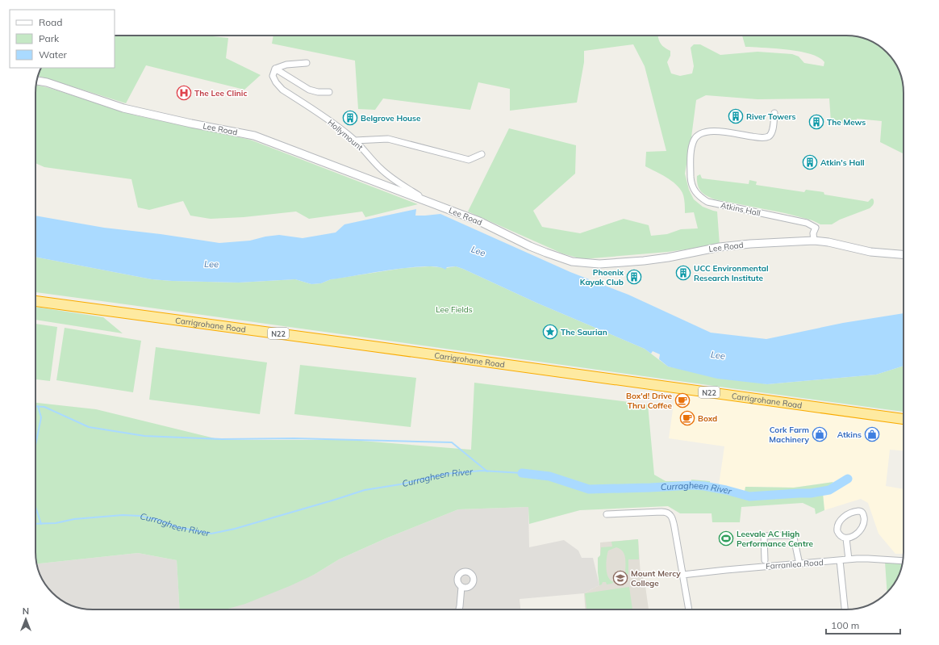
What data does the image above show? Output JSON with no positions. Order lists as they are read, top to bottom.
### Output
{
  "streets": {
    "highway": ["Carrigrohane Road", "N22"],
    "street": [
      "Lee Road",
      "Hollymount",
      "Atkins Hall",
      "Farranlea Road"
    ]
  },
  "crossings": [
    ["Lee Road", "Hollymount"],
    ["Lee Road", "Atkins Hall"]
  ],
  "water": ["Lee", "Curragheen River"],
  "parks": ["Lee Fields"],
  "places": {
    "hospital": ["The Lee Clinic"],
    "building": [
      "River Towers",
      "Belgrove House",
      "The Mews",
      "Atkin's Hall",
      "UCC Environmental Research Institute",
      "Phoenix Kayak Club"
    ],
    "place": ["The Saurian"],
    "cafe": ["Box'd! Drive Thru Coffee", "Boxd"],
    "shop": ["Cork Farm Machinery", "Atkins"],
    "sports": ["Leevale AC High Performance Centre"],
    "school or university": ["Mount Mercy College"]
  },
  "legend": ["Road", "Park", "Water"],
  "scale_bar": "100 m",
  "north": "top"
}
